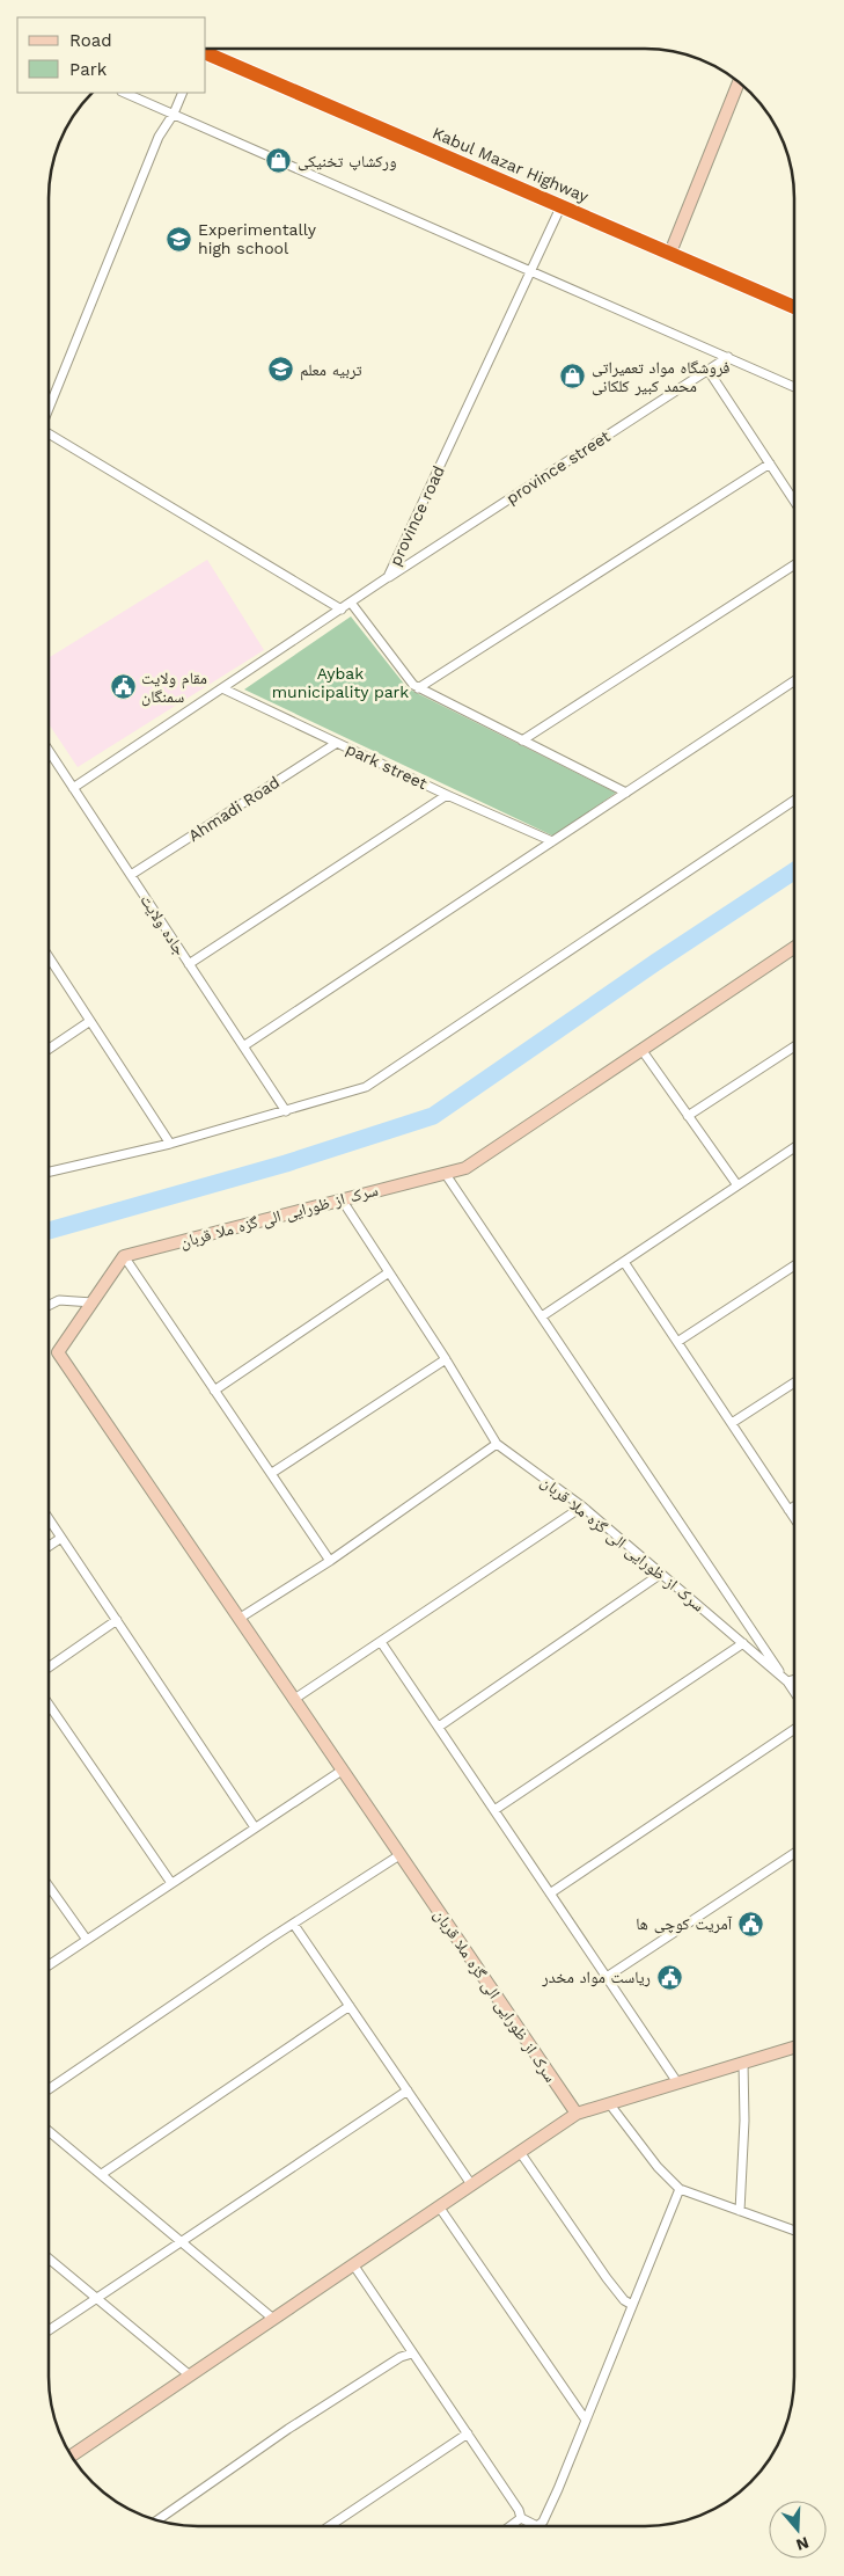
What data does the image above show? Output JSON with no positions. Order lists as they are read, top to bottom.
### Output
{
  "streets": {
    "highway": ["Kabul Mazar Highway"],
    "street": [
      "province street",
      "province road",
      "park street",
      "Ahmadi Road",
      "جاده ولایت",
      "سرک از ظورایی الی گزه ملا قربان"
    ]
  },
  "crossings": [
    ["Kabul Mazar Highway", "province road"],
    ["province street", "province road"],
    ["province road", "park street"],
    ["province road", "جاده ولایت"],
    ["park street", "Ahmadi Road"],
    ["Ahmadi Road", "جاده ولایت"]
  ],
  "parks": ["Aybak municipality park"],
  "places": {
    "shop": ["ورکشاپ تخنیکی", "فروشگاه مواد تعمیراتی محمد کبیر کلکانی"],
    "school or university": ["Experimentally high school", "تربیه معلم"],
    "public building": ["مقام ولایت سمنگان", "آمریت کوچی ها", "ریاست مواد مخدر"]
  },
  "legend": ["Road", "Park"],
  "north": "bottom"
}
